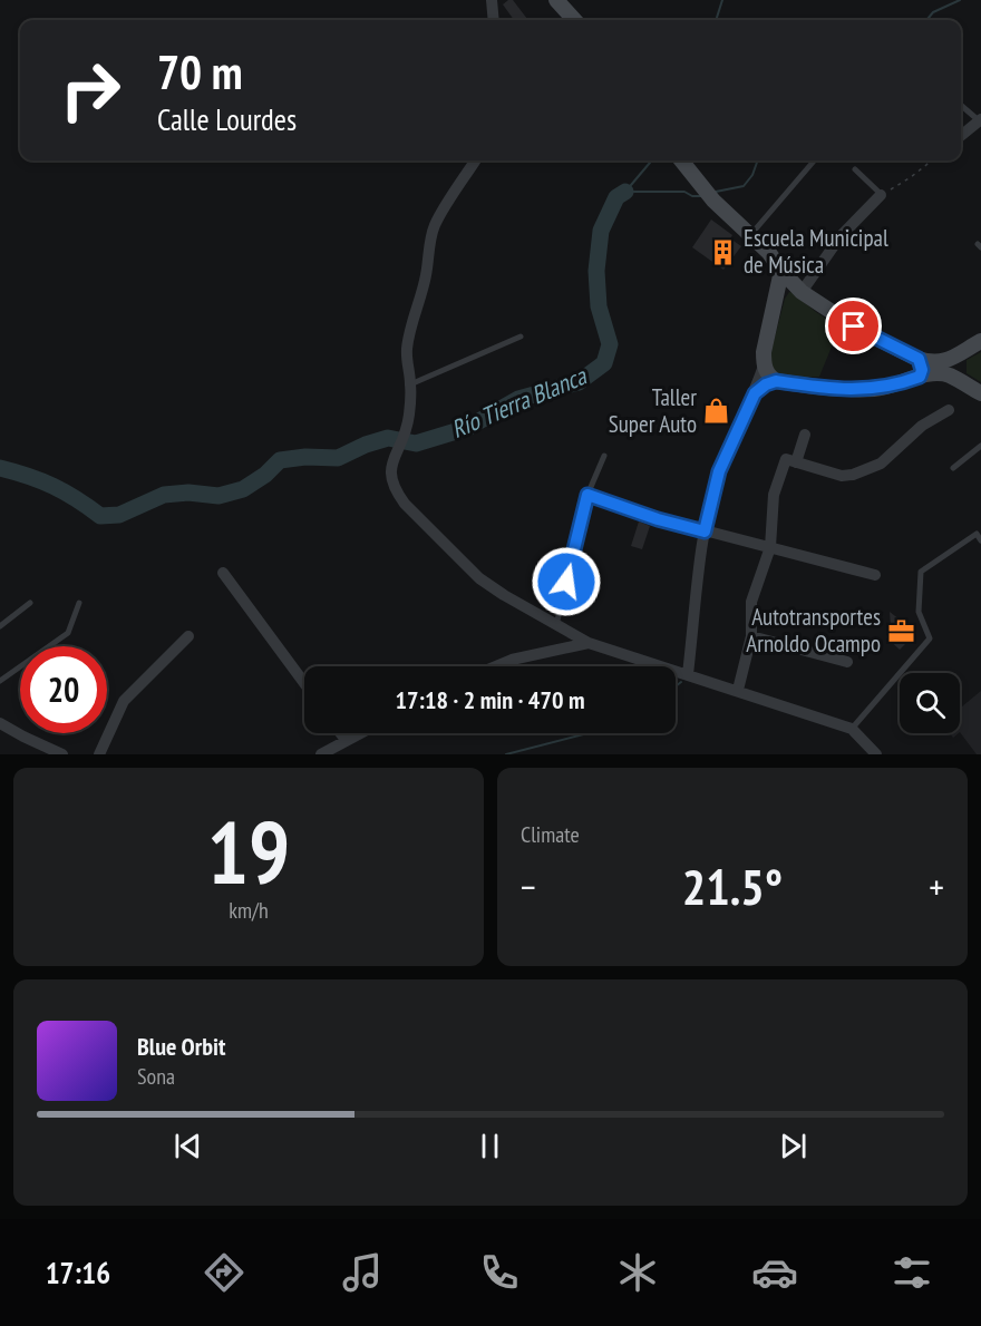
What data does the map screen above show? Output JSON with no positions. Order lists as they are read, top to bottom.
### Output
{
  "water": ["Río Tierra Blanca"],
  "places": {
    "building": ["Escuela Municipal de Música"],
    "shop": ["Taller Super Auto"],
    "office": ["Autotransportes Arnoldo Ocampo"]
  },
  "page": {
    "turn": ["70 m", "Calle Lourdes"],
    "limit": "20",
    "trip": "17:18 · 2 min · 470 m",
    "tile": [
      ["19", "km/h"],
      "Climate"
    ],
    "heat": ["−", "21.5°", "+"],
    "song": ["Blue Orbit", "Sona"],
    "tabs": "17:16"
  }
}
